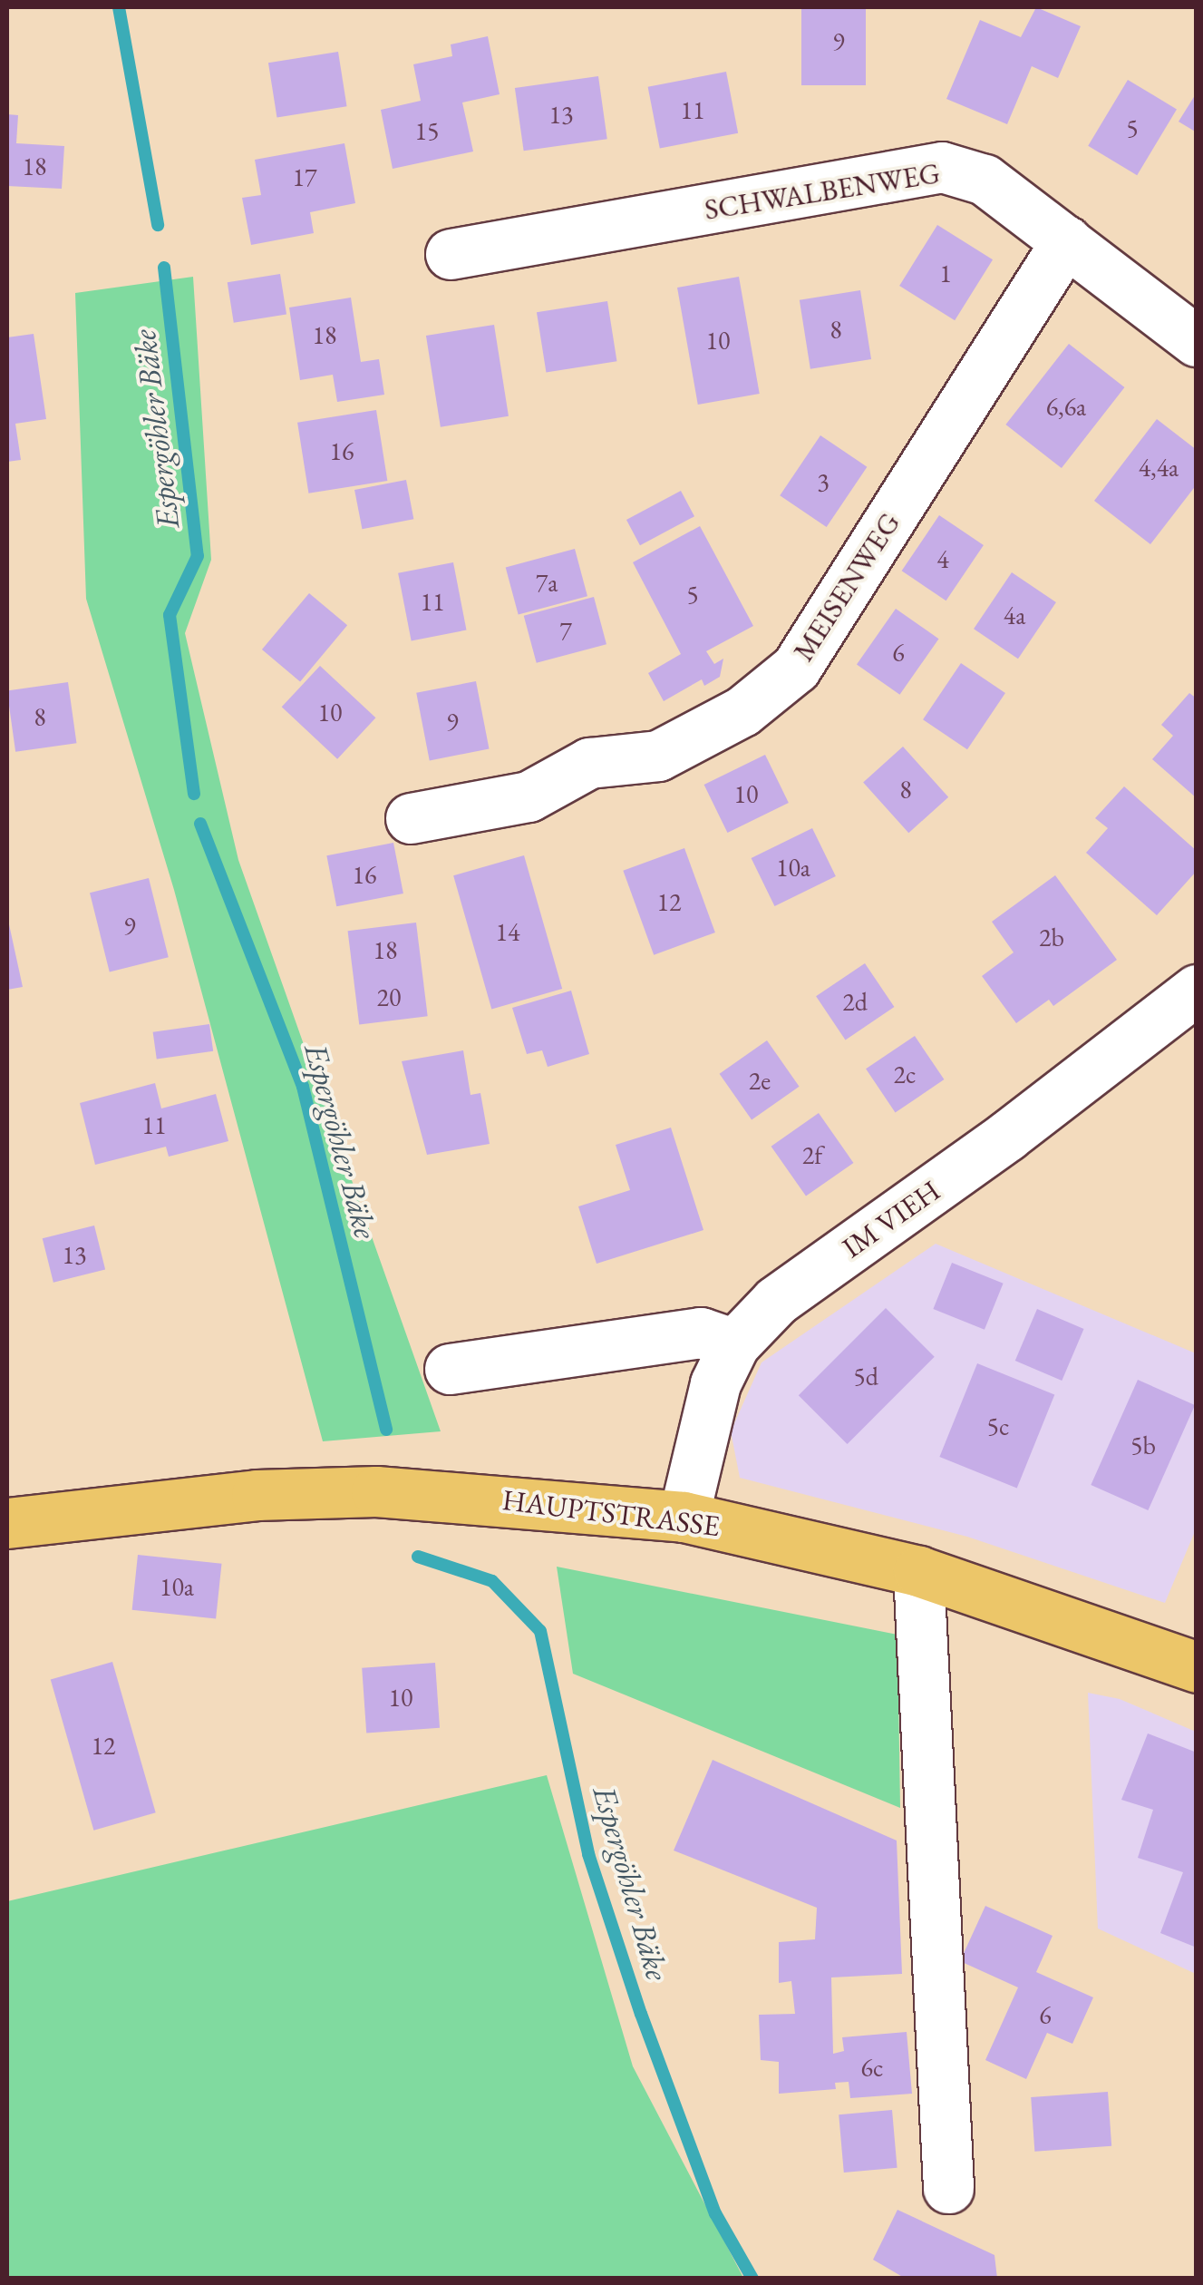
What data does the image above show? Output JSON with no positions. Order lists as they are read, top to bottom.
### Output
{
  "streets": {
    "main road": ["HAUPTSTRASSE"],
    "street": ["SCHWALBENWEG", "MEISENWEG", "IM VIEH"]
  },
  "crossings": [
    ["SCHWALBENWEG", "MEISENWEG"],
    ["IM VIEH", "HAUPTSTRASSE"]
  ],
  "water": ["Espergöhler Bäke"],
  "house_numbers": [
    "9",
    "11",
    "13",
    "5",
    "15",
    "18",
    "17",
    "1",
    "8",
    "18",
    "10",
    "6,6a",
    "16",
    "4,4a",
    "3",
    "4",
    "7a",
    "5",
    "11",
    "4a",
    "7",
    "6",
    "10",
    "8",
    "9",
    "8",
    "10",
    "10a",
    "16",
    "12",
    "9",
    "14",
    "2b",
    "18",
    "20",
    "2d",
    "2c",
    "2e",
    "11",
    "2f",
    "13",
    "5d",
    "5c",
    "5b",
    "10a",
    "10",
    "12",
    "6",
    "6c"
  ]
}
